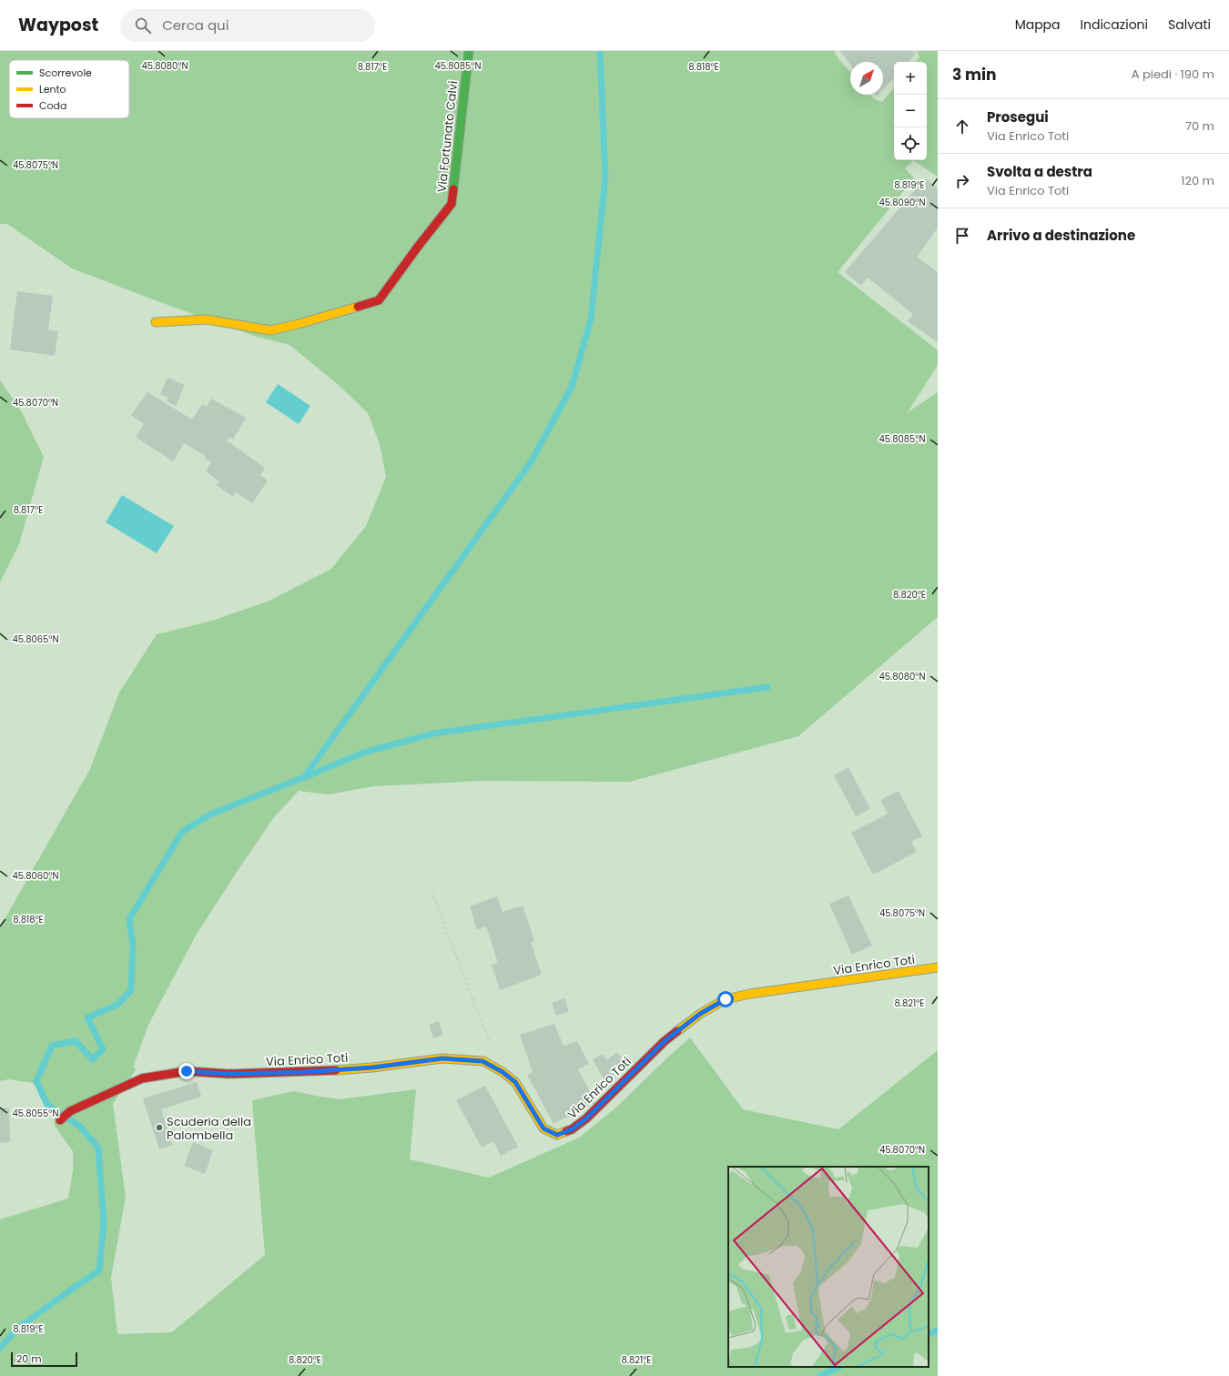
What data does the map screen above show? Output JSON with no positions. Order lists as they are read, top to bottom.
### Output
{
  "streets": {
    "street": ["Via Fortunato Calvi", "Via Enrico Toti"]
  },
  "places": ["Scuderia della Palombella"],
  "legend": ["Scorrevole", "Lento", "Coda"],
  "scale_bar": "20 m",
  "north": "top right",
  "page": {
    "header": "Waypost",
    "search": "Cerca qui",
    "nav": ["Mappa", "Indicazioni", "Salvati"],
    "heading": ["3 min", "A piedi · 190 m"],
    "map_buttons": ["+", "−"],
    "list": [
      ["Prosegui", "Via Enrico Toti", "70 m"],
      ["Svolta a destra", "Via Enrico Toti", "120 m"],
      "Arrivo a destinazione"
    ],
    "scale": "20 m"
  },
  "coordinates": [
    "45.8085°N",
    "45.8080°N",
    "8.817°E",
    "8.818°E",
    "45.8075°N",
    "8.819°E",
    "45.8090°N",
    "45.8070°N",
    "8.820°E",
    "45.8065°N",
    "45.8060°N",
    "8.821°E",
    "45.8055°N"
  ]
}
